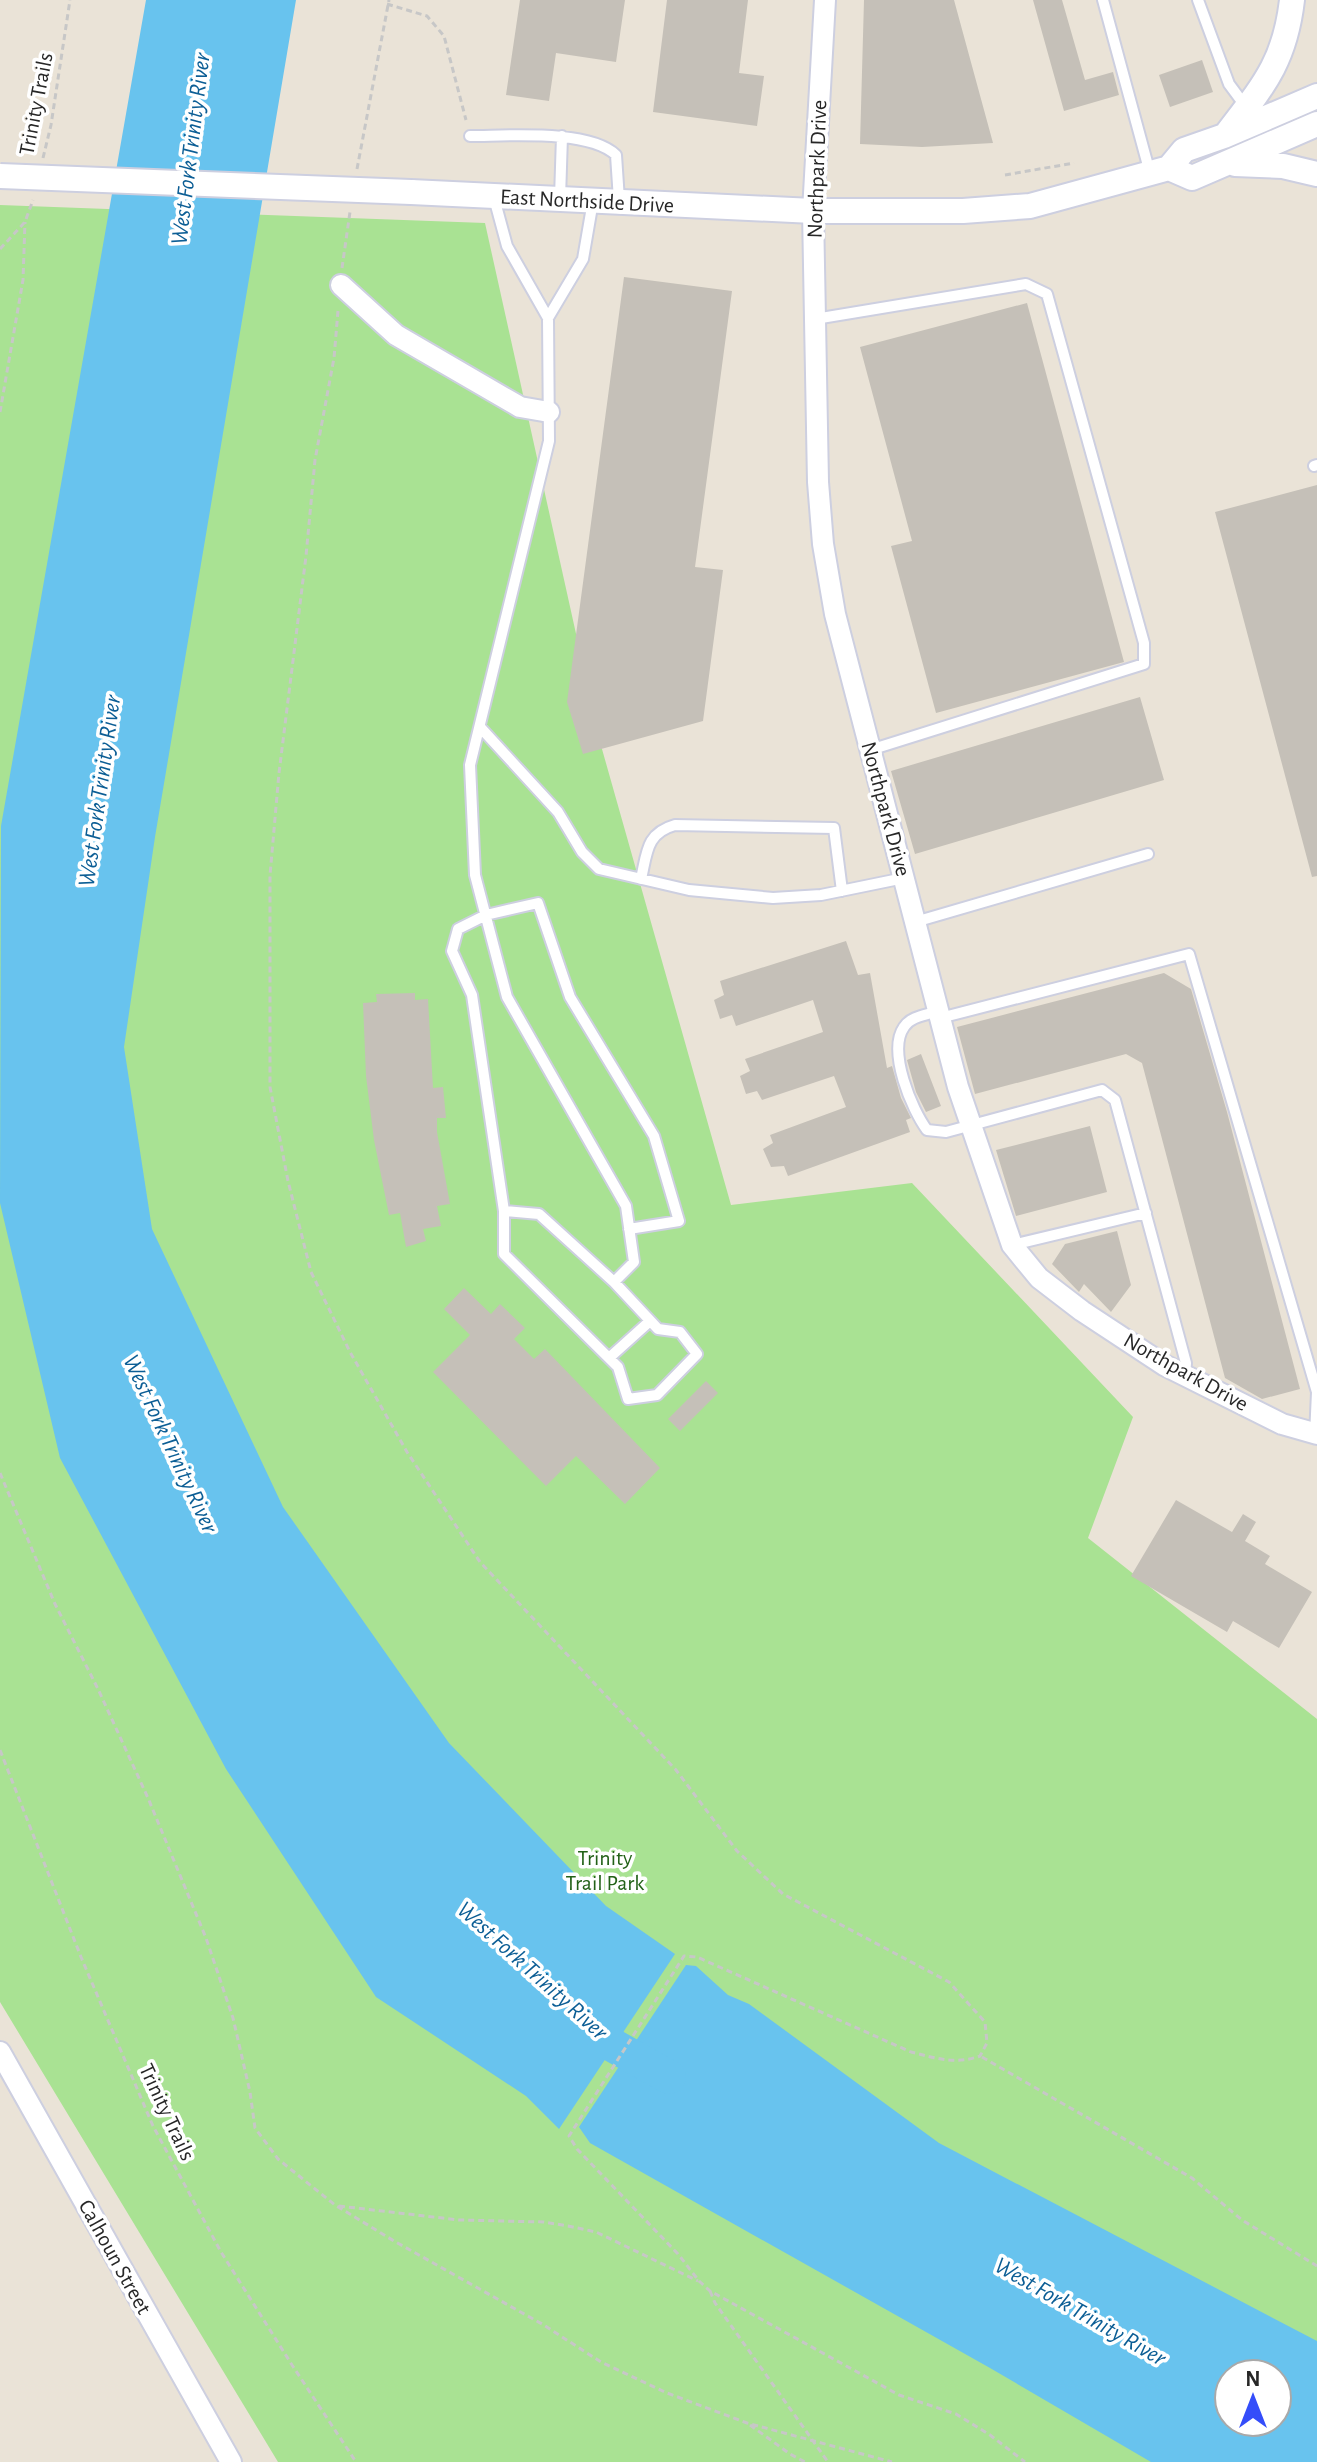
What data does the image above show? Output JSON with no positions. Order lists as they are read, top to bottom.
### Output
{
  "streets": {
    "street": ["Northpark Drive", "East Northside Drive", "Calhoun Street"],
    "path": ["Trinity Trails"]
  },
  "crossings": [
    ["Northpark Drive", "East Northside Drive"]
  ],
  "water": ["West Fork Trinity River"],
  "parks": ["Trinity Trail Park"],
  "north": "top"
}
